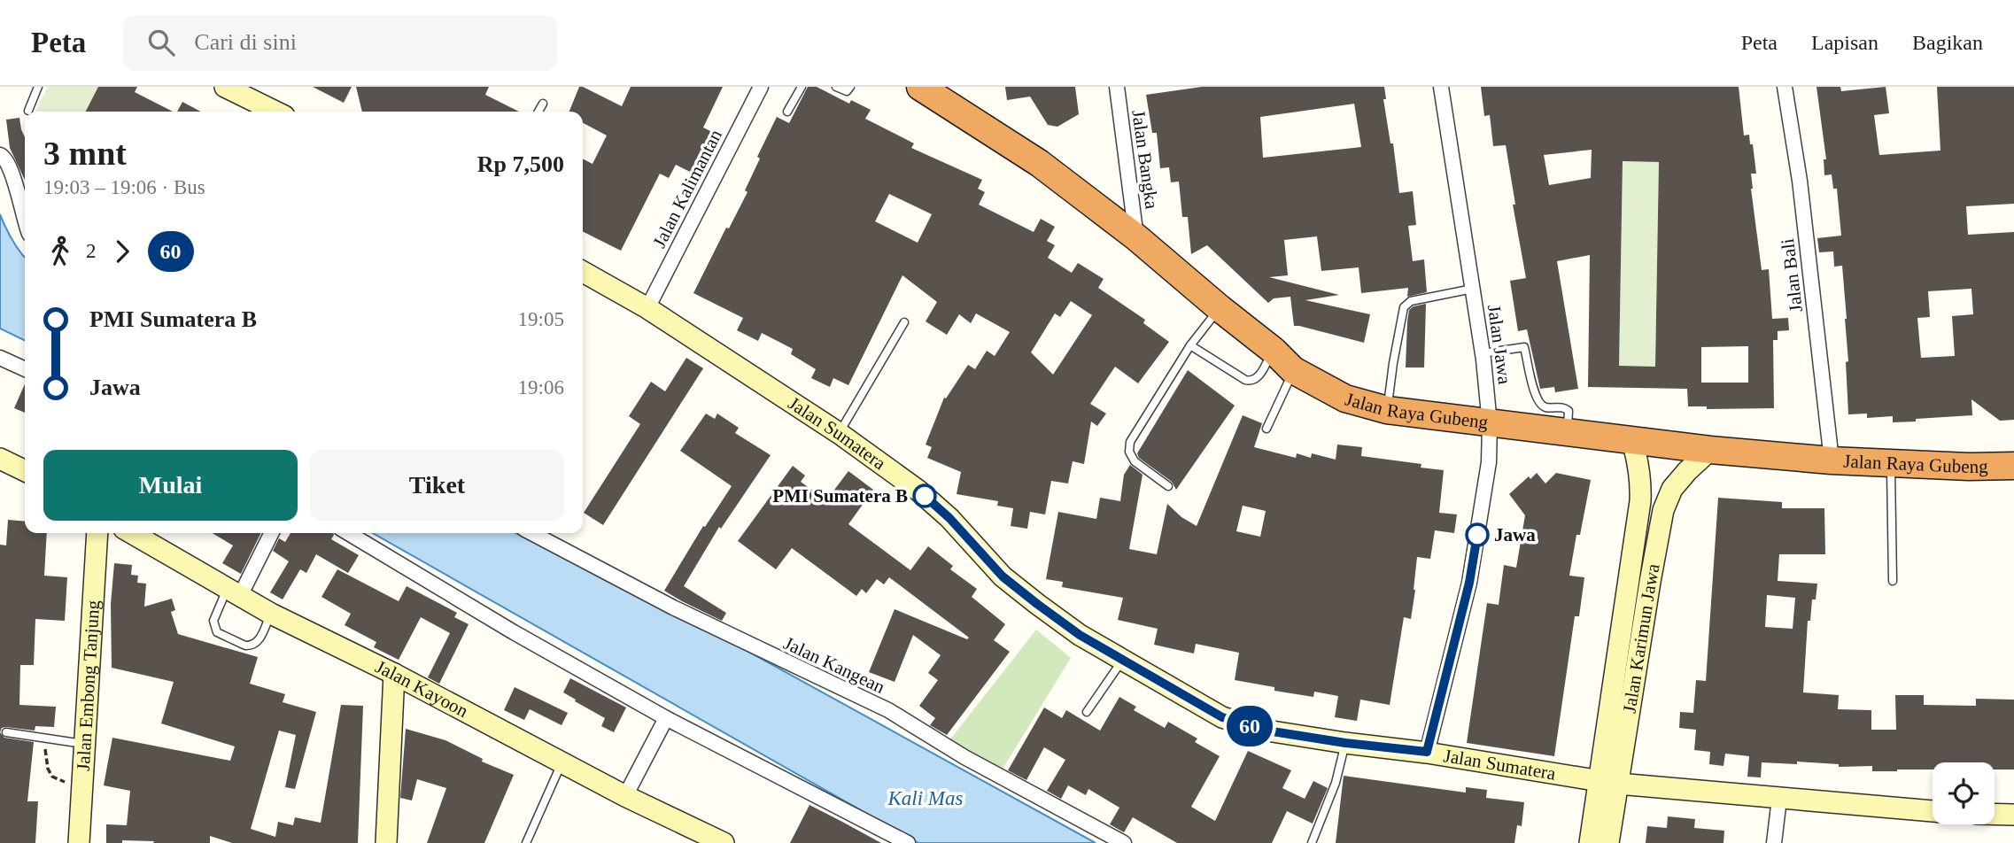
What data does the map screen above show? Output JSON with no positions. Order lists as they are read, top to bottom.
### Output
{
  "streets": {
    "highway": ["Jalan Raya Gubeng"],
    "street": [
      "Jalan Bangka",
      "Jalan Kalimantan",
      "Jalan Bali",
      "Jalan Jawa",
      "Jalan Sumatera",
      "Jalan Karimun Jawa",
      "Jalan Kangean",
      "Jalan Embong Tanjung",
      "Jalan Kayoon"
    ]
  },
  "crossings": [
    ["Jalan Bangka", "Jalan Raya Gubeng"],
    ["Jalan Kalimantan", "Jalan Sumatera"],
    ["Jalan Bali", "Jalan Raya Gubeng"],
    ["Jalan Jawa", "Jalan Raya Gubeng"],
    ["Jalan Jawa", "Jalan Sumatera"],
    ["Jalan Raya Gubeng", "Jalan Karimun Jawa"],
    ["Jalan Sumatera", "Jalan Karimun Jawa"]
  ],
  "water": ["Kali Mas"],
  "places": ["PMI Sumatera B", "Jawa"],
  "lines": ["bus line 60"],
  "page": {
    "header": "Peta",
    "search": "Cari di sini",
    "nav": ["Peta", "Lapisan", "Bagikan"],
    "on_map": "60",
    "heading": ["3 mnt", "19:03 – 19:06 · Bus", "Rp 7,500"],
    "legs": ["2", "60"],
    "list": [
      {
        "name": "PMI Sumatera B",
        "value": "19:05"
      },
      {
        "name": "Jawa",
        "value": "19:06"
      }
    ],
    "buttons": ["Mulai", "Tiket"]
  }
}
